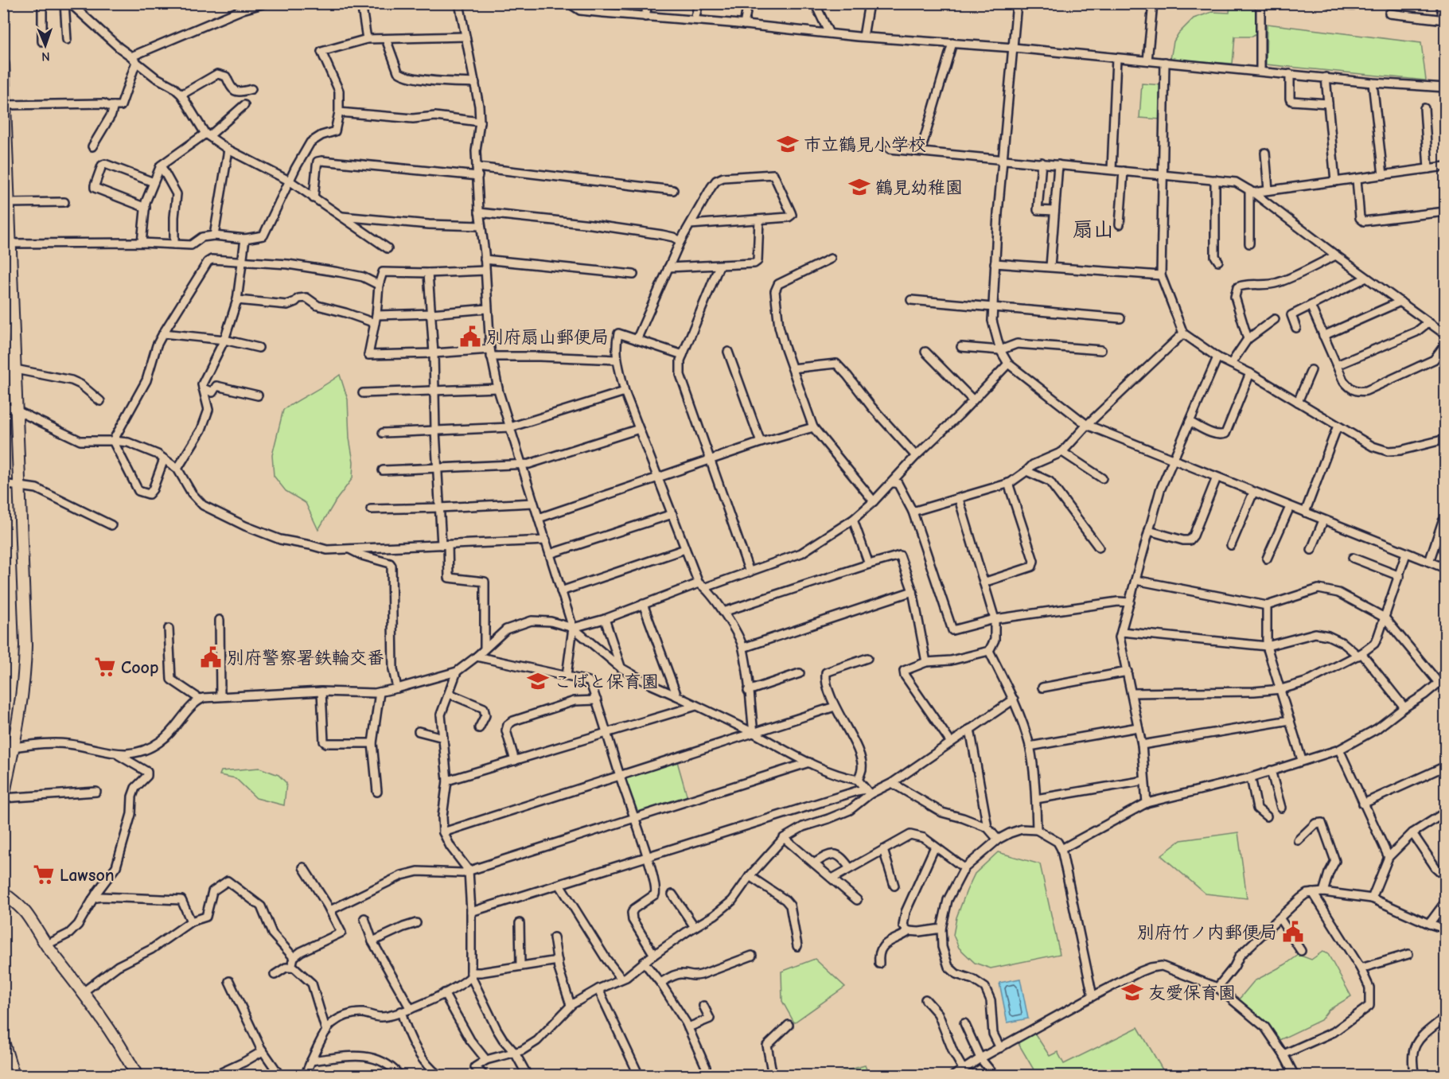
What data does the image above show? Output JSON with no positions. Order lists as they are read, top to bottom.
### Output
{
  "districts": ["扇山"],
  "places": {
    "school or university": [
      "市立鶴見小学校",
      "鶴見幼稚園",
      "こばと保育園",
      "友愛保育園"
    ],
    "public building": ["別府扇山郵便局", "別府警察署鉄輪交番", "別府竹ノ内郵便局"],
    "supermarket": ["Coop", "Lawson"]
  },
  "north": "bottom"
}
